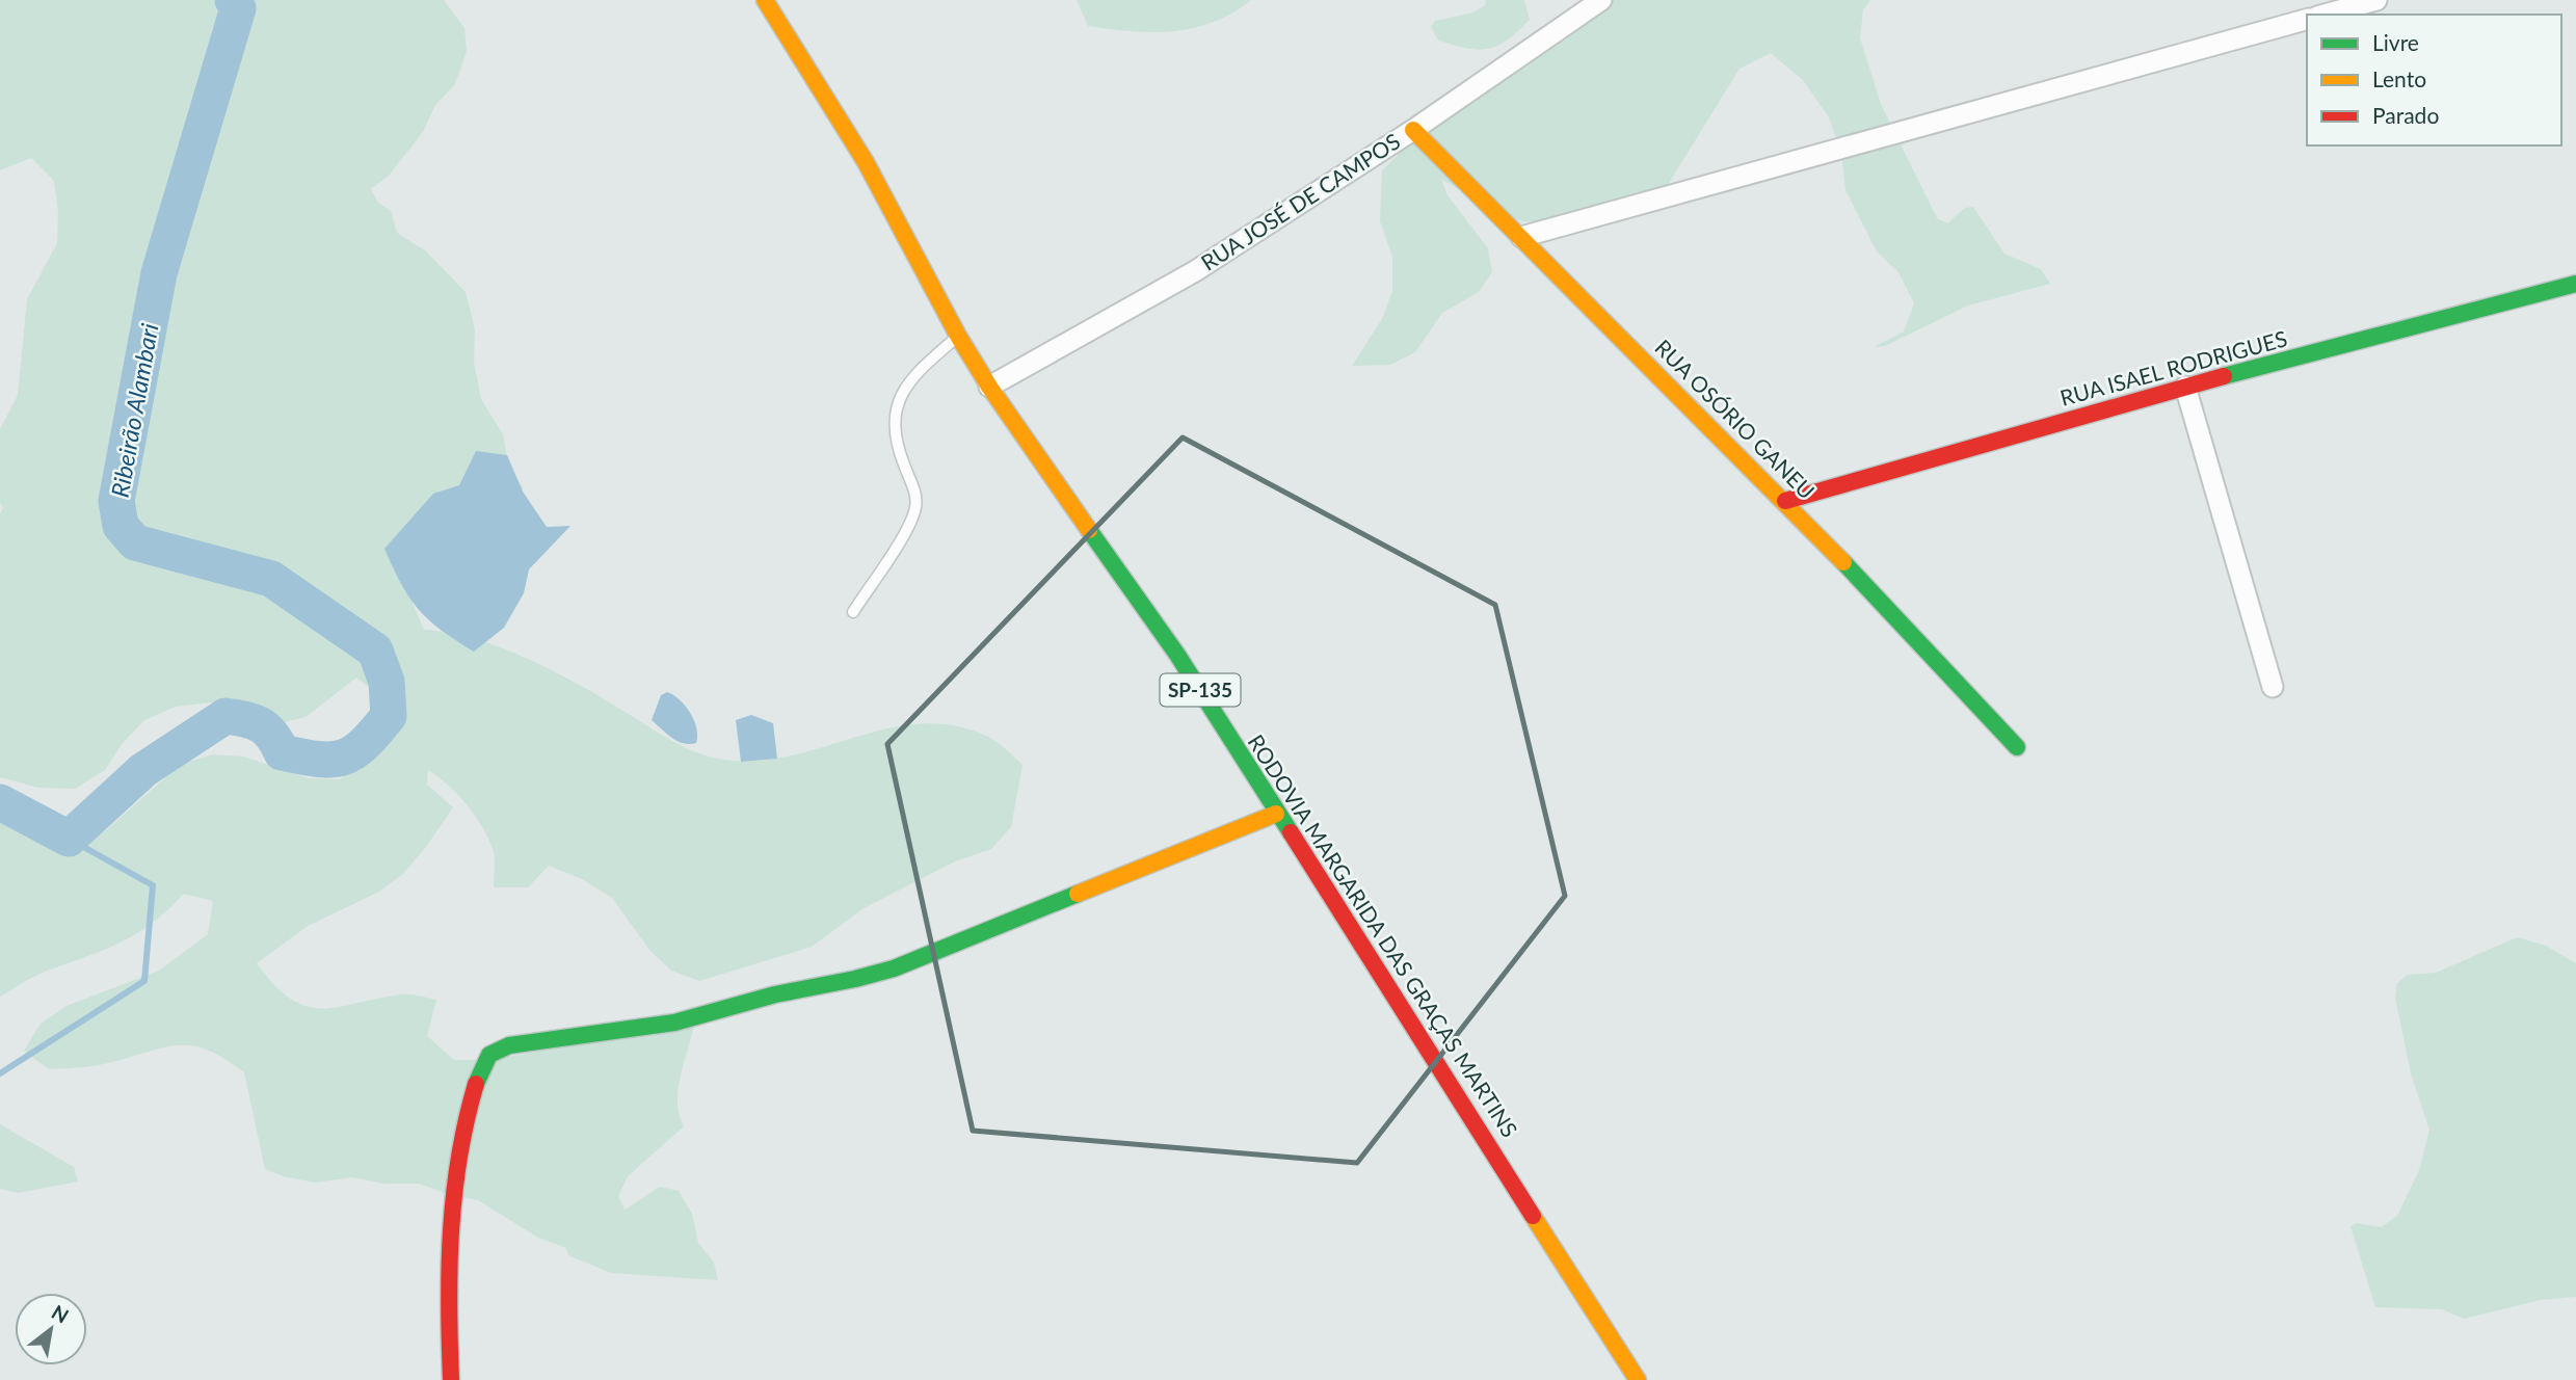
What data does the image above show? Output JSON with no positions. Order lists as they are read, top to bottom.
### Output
{
  "streets": {
    "street": [
      "RUA JOSÉ DE CAMPOS",
      "RUA ISAEL RODRIGUES",
      "RUA OSÓRIO GANEU",
      "SP-135",
      "RODOVIA MARGARIDA DAS GRAÇAS MARTINS"
    ]
  },
  "crossings": [
    ["RUA JOSÉ DE CAMPOS", "RUA OSÓRIO GANEU"],
    ["RUA JOSÉ DE CAMPOS", "RODOVIA MARGARIDA DAS GRAÇAS MARTINS"],
    ["RUA ISAEL RODRIGUES", "RUA OSÓRIO GANEU"]
  ],
  "water": ["Ribeirão Alambari"],
  "legend": ["Livre", "Lento", "Parado"],
  "north": "top right"
}
